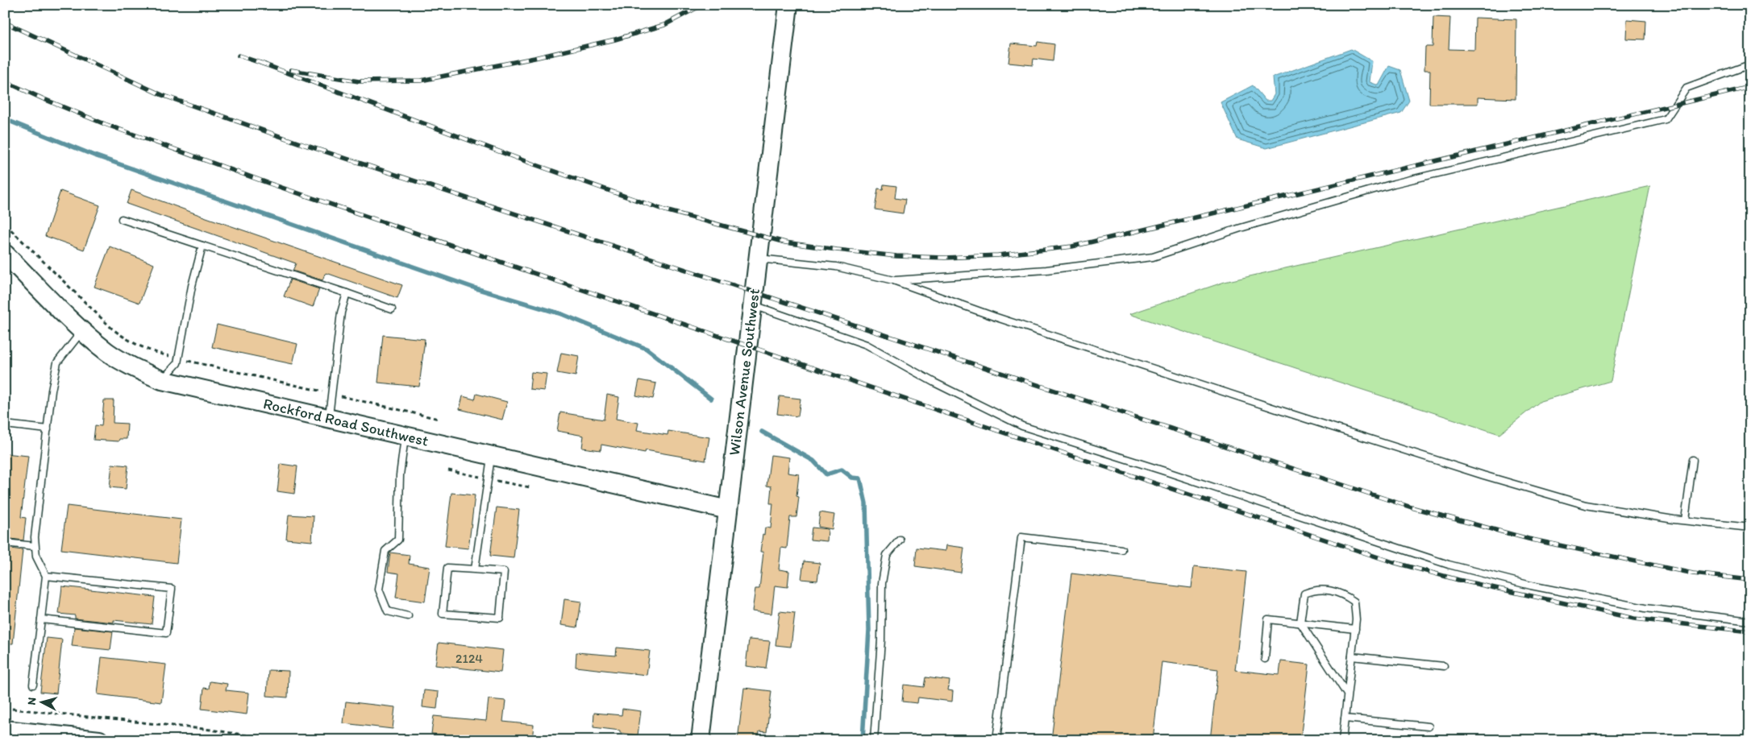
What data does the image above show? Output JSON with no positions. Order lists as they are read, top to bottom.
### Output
{
  "streets": {
    "street": ["Wilson Avenue Southwest", "Rockford Road Southwest"]
  },
  "crossings": [
    ["Wilson Avenue Southwest", "Rockford Road Southwest"]
  ],
  "house_numbers": ["2124"],
  "north": "left"
}
